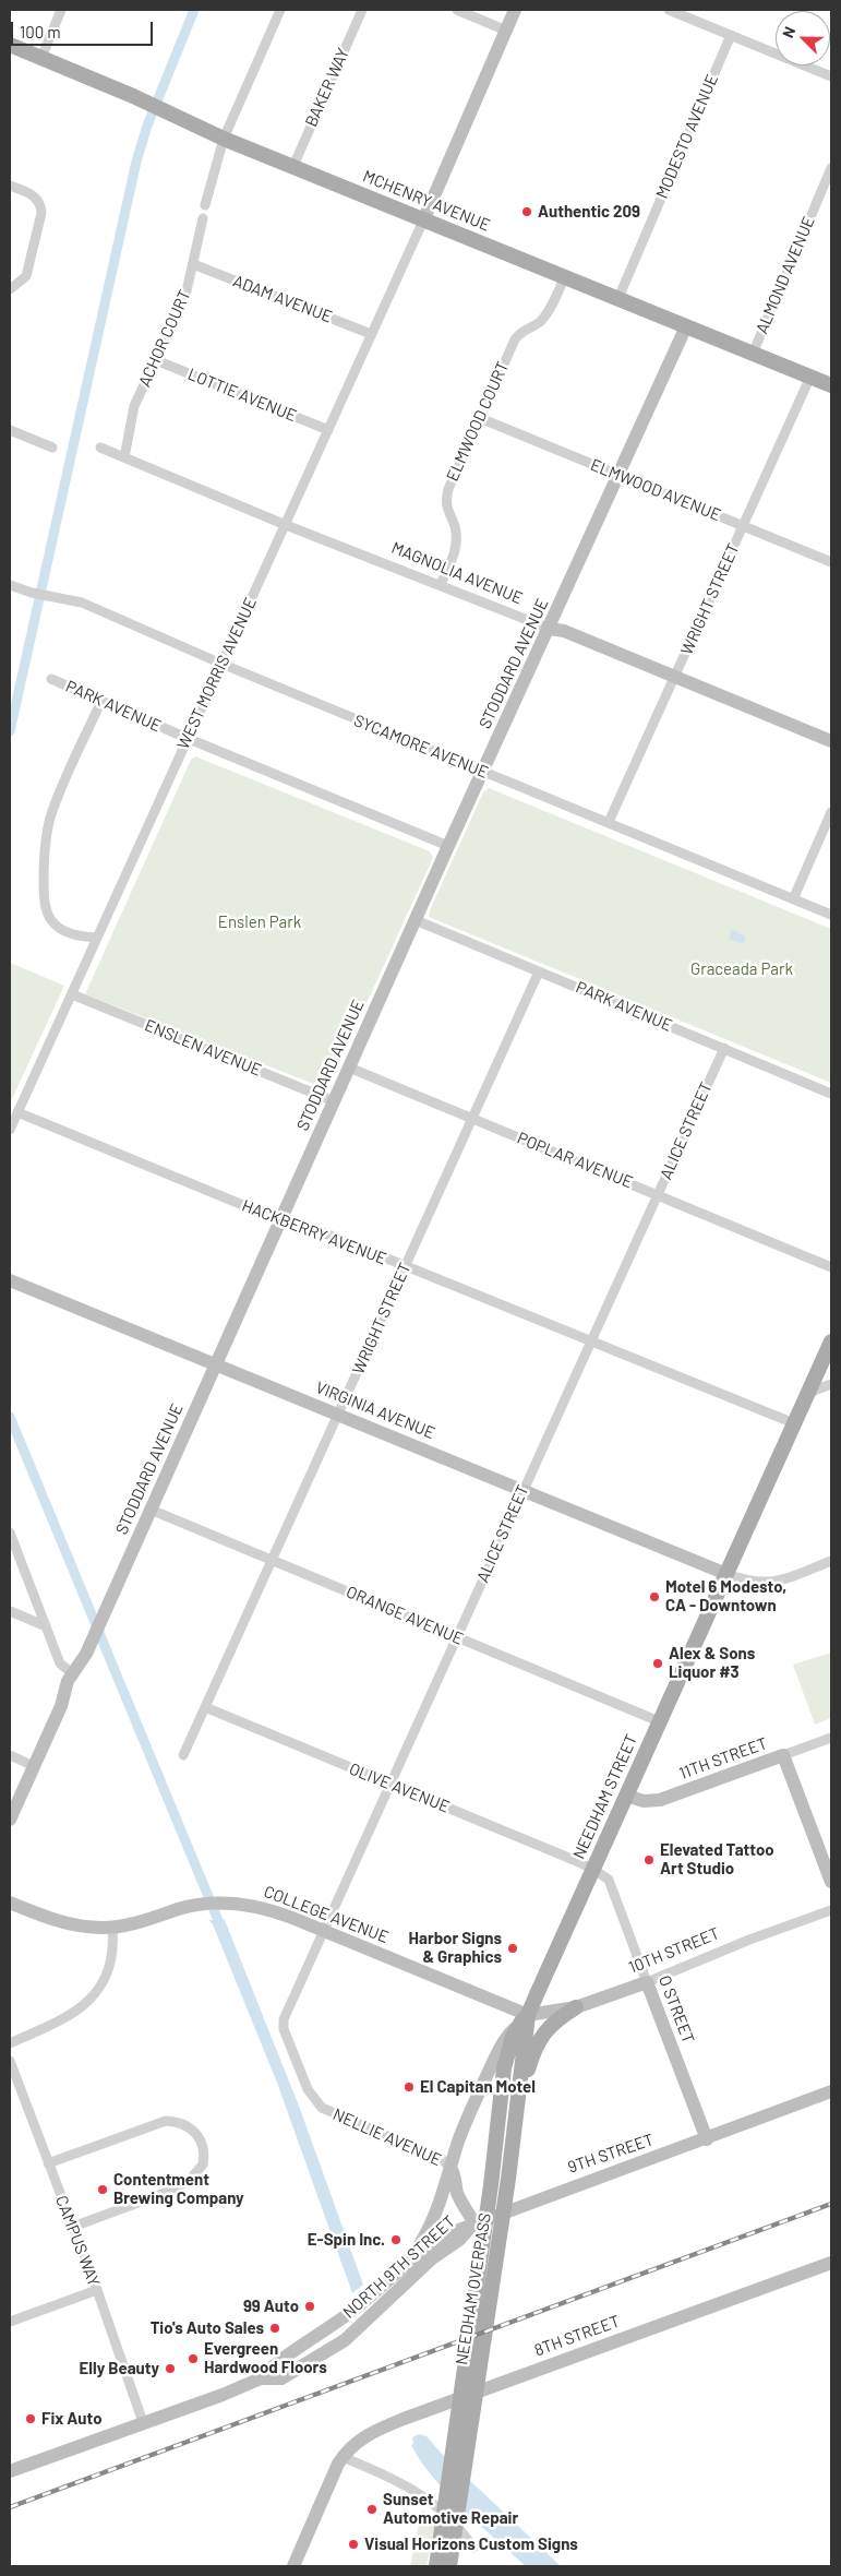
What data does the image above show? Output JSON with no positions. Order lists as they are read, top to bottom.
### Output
{
  "streets": {
    "main road": ["MCHENRY AVENUE", "NEEDHAM STREET", "NEEDHAM OVERPASS"],
    "street": [
      "BAKER WAY",
      "MODESTO AVENUE",
      "ALMOND AVENUE",
      "ADAM AVENUE",
      "ACHOR COURT",
      "LOTTIE AVENUE",
      "ELMWOOD COURT",
      "ELMWOOD AVENUE",
      "MAGNOLIA AVENUE",
      "WRIGHT STREET",
      "STODDARD AVENUE",
      "WEST MORRIS AVENUE",
      "PARK AVENUE",
      "SYCAMORE AVENUE",
      "ENSLEN AVENUE",
      "ALICE STREET",
      "POPLAR AVENUE",
      "HACKBERRY AVENUE",
      "VIRGINIA AVENUE",
      "ORANGE AVENUE",
      "11TH STREET",
      "OLIVE AVENUE",
      "COLLEGE AVENUE",
      "10TH STREET",
      "O STREET",
      "NELLIE AVENUE",
      "9TH STREET",
      "CAMPUS WAY",
      "NORTH 9TH STREET",
      "8TH STREET"
    ]
  },
  "crossings": [
    ["BAKER WAY", "MCHENRY AVENUE"],
    ["MODESTO AVENUE", "MCHENRY AVENUE"],
    ["MCHENRY AVENUE", "ALMOND AVENUE"],
    ["MCHENRY AVENUE", "ELMWOOD COURT"],
    ["MCHENRY AVENUE", "WRIGHT STREET"],
    ["MCHENRY AVENUE", "STODDARD AVENUE"],
    ["MCHENRY AVENUE", "WEST MORRIS AVENUE"],
    ["ADAM AVENUE", "ACHOR COURT"],
    ["ADAM AVENUE", "WEST MORRIS AVENUE"],
    ["ACHOR COURT", "LOTTIE AVENUE"],
    ["ACHOR COURT", "MAGNOLIA AVENUE"],
    ["LOTTIE AVENUE", "WEST MORRIS AVENUE"],
    ["ELMWOOD COURT", "ELMWOOD AVENUE"],
    ["ELMWOOD COURT", "MAGNOLIA AVENUE"],
    ["ELMWOOD AVENUE", "WRIGHT STREET"],
    ["ELMWOOD AVENUE", "STODDARD AVENUE"],
    ["MAGNOLIA AVENUE", "WRIGHT STREET"],
    ["MAGNOLIA AVENUE", "STODDARD AVENUE"],
    ["MAGNOLIA AVENUE", "WEST MORRIS AVENUE"],
    ["WRIGHT STREET", "PARK AVENUE"],
    ["WRIGHT STREET", "SYCAMORE AVENUE"],
    ["WRIGHT STREET", "POPLAR AVENUE"],
    ["WRIGHT STREET", "HACKBERRY AVENUE"],
    ["WRIGHT STREET", "VIRGINIA AVENUE"],
    ["WRIGHT STREET", "ORANGE AVENUE"],
    ["WRIGHT STREET", "OLIVE AVENUE"],
    ["STODDARD AVENUE", "PARK AVENUE"],
    ["STODDARD AVENUE", "SYCAMORE AVENUE"],
    ["STODDARD AVENUE", "ENSLEN AVENUE"],
    ["STODDARD AVENUE", "POPLAR AVENUE"],
    ["STODDARD AVENUE", "HACKBERRY AVENUE"],
    ["STODDARD AVENUE", "VIRGINIA AVENUE"],
    ["STODDARD AVENUE", "ORANGE AVENUE"],
    ["WEST MORRIS AVENUE", "PARK AVENUE"],
    ["WEST MORRIS AVENUE", "SYCAMORE AVENUE"],
    ["WEST MORRIS AVENUE", "ENSLEN AVENUE"],
    ["WEST MORRIS AVENUE", "HACKBERRY AVENUE"],
    ["PARK AVENUE", "ALICE STREET"],
    ["ALICE STREET", "POPLAR AVENUE"],
    ["ALICE STREET", "HACKBERRY AVENUE"],
    ["ALICE STREET", "VIRGINIA AVENUE"],
    ["ALICE STREET", "ORANGE AVENUE"],
    ["ALICE STREET", "OLIVE AVENUE"],
    ["ALICE STREET", "COLLEGE AVENUE"],
    ["ALICE STREET", "NELLIE AVENUE"],
    ["HACKBERRY AVENUE", "NEEDHAM STREET"],
    ["VIRGINIA AVENUE", "NEEDHAM STREET"],
    ["ORANGE AVENUE", "NEEDHAM STREET"],
    ["11TH STREET", "NEEDHAM STREET"],
    ["OLIVE AVENUE", "NEEDHAM STREET"],
    ["OLIVE AVENUE", "O STREET"],
    ["NEEDHAM STREET", "COLLEGE AVENUE"],
    ["NEEDHAM STREET", "10TH STREET"],
    ["NEEDHAM STREET", "O STREET"],
    ["NEEDHAM STREET", "NELLIE AVENUE"],
    ["NEEDHAM STREET", "9TH STREET"],
    ["NEEDHAM STREET", "NORTH 9TH STREET"],
    ["NEEDHAM STREET", "NEEDHAM OVERPASS"],
    ["COLLEGE AVENUE", "10TH STREET"],
    ["COLLEGE AVENUE", "NEEDHAM OVERPASS"],
    ["10TH STREET", "O STREET"],
    ["10TH STREET", "NEEDHAM OVERPASS"],
    ["O STREET", "9TH STREET"],
    ["9TH STREET", "NORTH 9TH STREET"],
    ["CAMPUS WAY", "NORTH 9TH STREET"]
  ],
  "parks": ["Enslen Park", "Graceada Park"],
  "places": [
    "Authentic 209",
    "Motel 6 Modesto, CA - Downtown",
    "Alex & Sons Liquor #3",
    "Elevated Tattoo Art Studio",
    "Harbor Signs & Graphics",
    "El Capitan Motel",
    "Contentment Brewing Company",
    "E-Spin Inc.",
    "99 Auto",
    "Tio's Auto Sales",
    "Evergreen Hardwood Floors",
    "Elly Beauty",
    "Fix Auto",
    "Sunset Automotive Repair",
    "Visual Horizons Custom Signs"
  ],
  "scale_bar": "100 m",
  "north": "top left"
}
